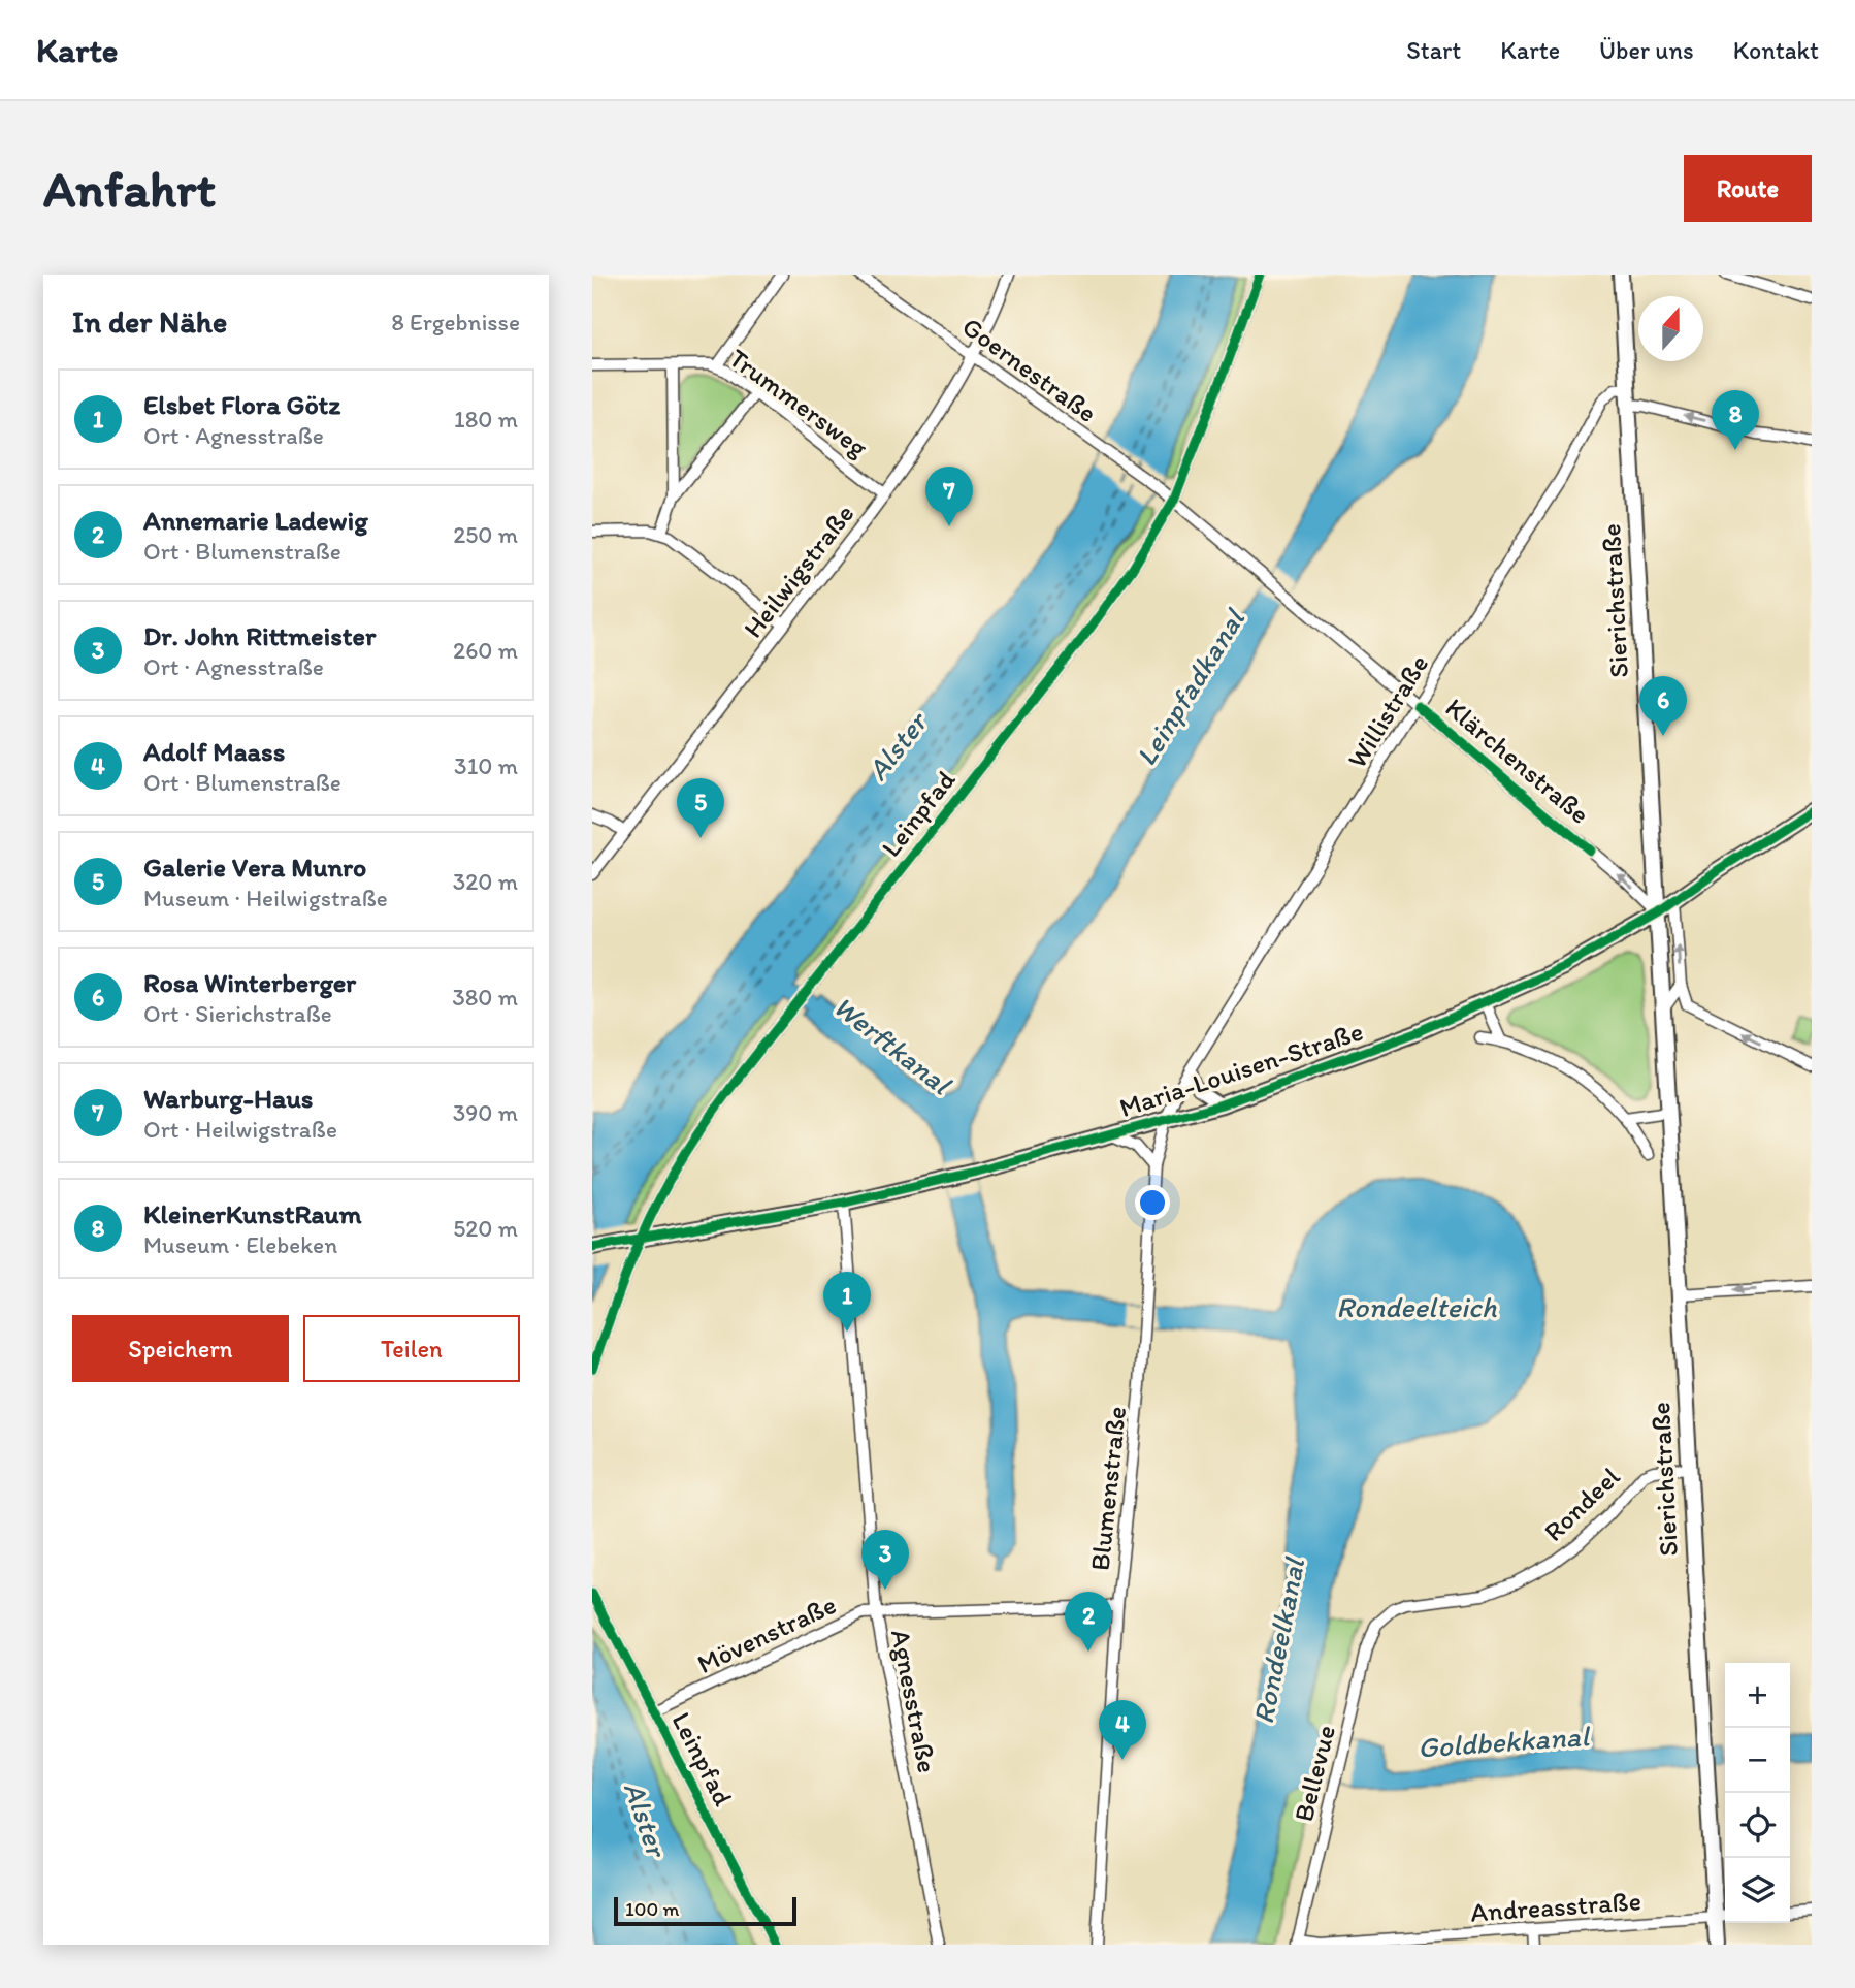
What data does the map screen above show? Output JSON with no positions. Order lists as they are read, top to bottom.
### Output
{
  "streets": {
    "main road": ["Sierichstraße", "Maria-Louisen-Straße"],
    "street": [
      "Goernestraße",
      "Trummersweg",
      "Heilwigstraße",
      "Willistraße",
      "Klärchenstraße",
      "Leinpfad",
      "Blumenstraße",
      "Rondeel",
      "Mövenstraße",
      "Agnesstraße",
      "Bellevue",
      "Andreasstraße"
    ]
  },
  "crossings": [
    ["Goernestraße", "Heilwigstraße"],
    ["Goernestraße", "Klärchenstraße"],
    ["Goernestraße", "Leinpfad"],
    ["Trummersweg", "Heilwigstraße"],
    ["Sierichstraße", "Willistraße"],
    ["Sierichstraße", "Klärchenstraße"],
    ["Sierichstraße", "Maria-Louisen-Straße"],
    ["Sierichstraße", "Rondeel"],
    ["Sierichstraße", "Andreasstraße"],
    ["Willistraße", "Klärchenstraße"],
    ["Willistraße", "Maria-Louisen-Straße"],
    ["Willistraße", "Blumenstraße"],
    ["Klärchenstraße", "Leinpfad"],
    ["Klärchenstraße", "Maria-Louisen-Straße"],
    ["Leinpfad", "Maria-Louisen-Straße"],
    ["Leinpfad", "Mövenstraße"],
    ["Maria-Louisen-Straße", "Blumenstraße"],
    ["Maria-Louisen-Straße", "Agnesstraße"],
    ["Blumenstraße", "Mövenstraße"],
    ["Rondeel", "Bellevue"],
    ["Mövenstraße", "Agnesstraße"],
    ["Bellevue", "Andreasstraße"]
  ],
  "one_way": ["Klärchenstraße"],
  "water": [
    "Leinpfadkanal",
    "Alster",
    "Werftkanal",
    "Rondeelteich",
    "Rondeelkanal",
    "Goldbekkanal"
  ],
  "scale_bar": "100 m",
  "north": "top",
  "page": {
    "header": "Karte",
    "nav": [
      "Start",
      "Karte",
      "Über uns",
      "Kontakt"
    ],
    "buttons": [
      "Route",
      ["Speichern", "Teilen"]
    ],
    "title": "Anfahrt",
    "heading": ["In der Nähe", "8 Ergebnisse"],
    "list": [
      {
        "mark": "1",
        "name": "Elsbet Flora Götz",
        "note": "Ort · Agnesstraße",
        "value": "180 m"
      },
      {
        "mark": "2",
        "name": "Annemarie Ladewig",
        "note": "Ort · Blumenstraße",
        "value": "250 m"
      },
      {
        "mark": "3",
        "name": "Dr. John Rittmeister",
        "note": "Ort · Agnesstraße",
        "value": "260 m"
      },
      {
        "mark": "4",
        "name": "Adolf Maass",
        "note": "Ort · Blumenstraße",
        "value": "310 m"
      },
      {
        "mark": "5",
        "name": "Galerie Vera Munro",
        "note": "Museum · Heilwigstraße",
        "value": "320 m"
      },
      {
        "mark": "6",
        "name": "Rosa Winterberger",
        "note": "Ort · Sierichstraße",
        "value": "380 m"
      },
      {
        "mark": "7",
        "name": "Warburg-Haus",
        "note": "Ort · Heilwigstraße",
        "value": "390 m"
      },
      {
        "mark": "8",
        "name": "KleinerKunstRaum",
        "note": "Museum · Elebeken",
        "value": "520 m"
      }
    ],
    "pins": [
      "8",
      "7",
      "6",
      "5",
      "1",
      "3",
      "2",
      "4"
    ],
    "map_buttons": ["+", "−"],
    "scale": "100 m"
  }
}
